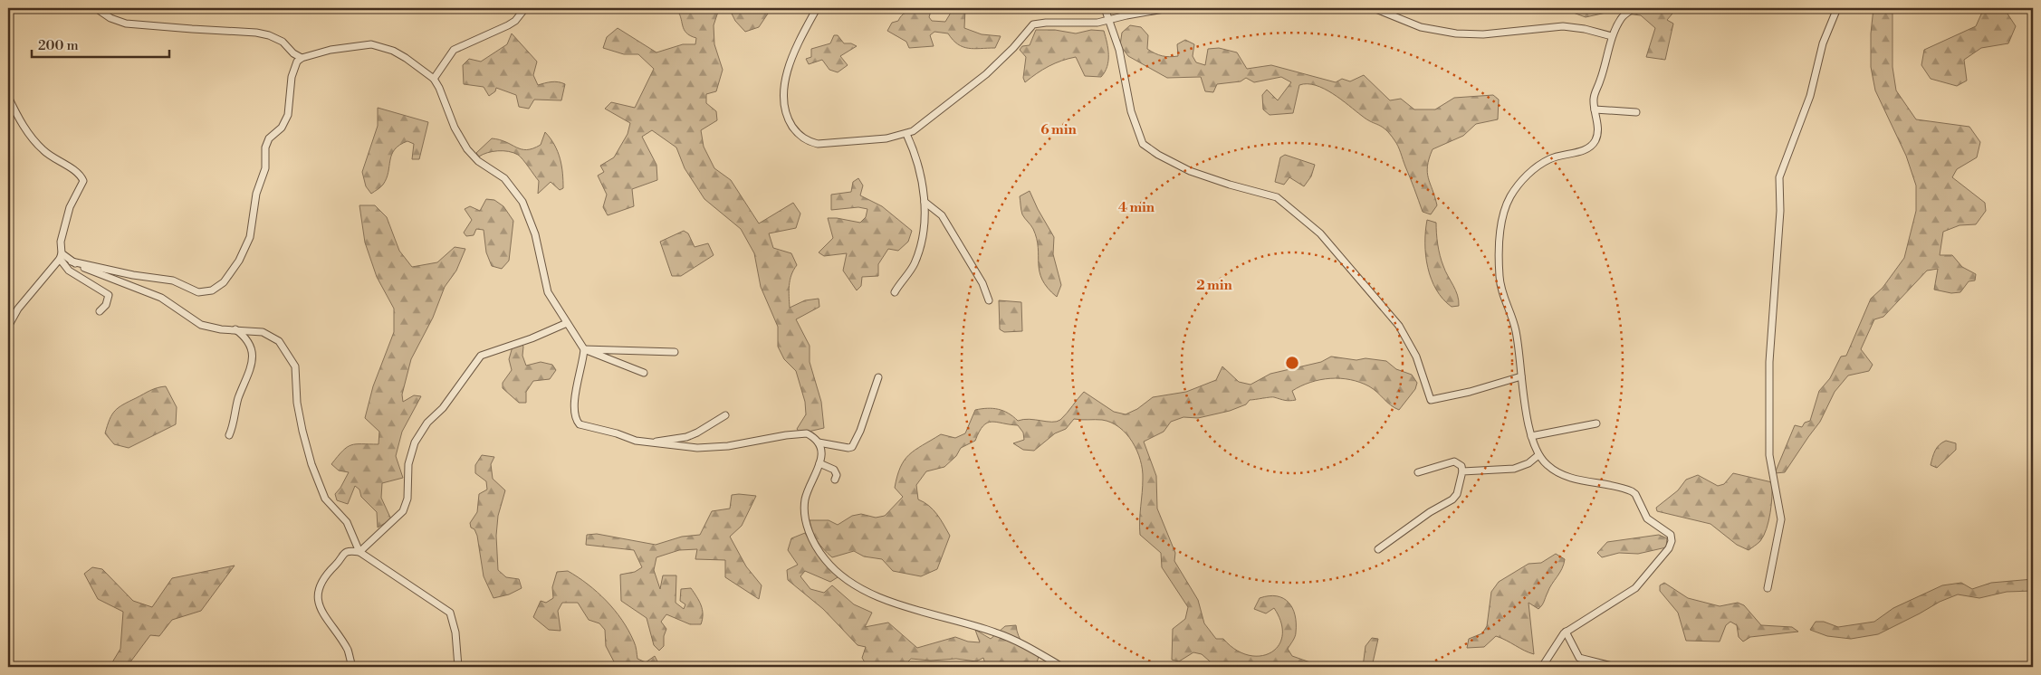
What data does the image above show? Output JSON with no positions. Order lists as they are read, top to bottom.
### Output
{
  "scale_bar": "200 m",
  "rings": ["6 min", "4 min", "2 min"]
}
